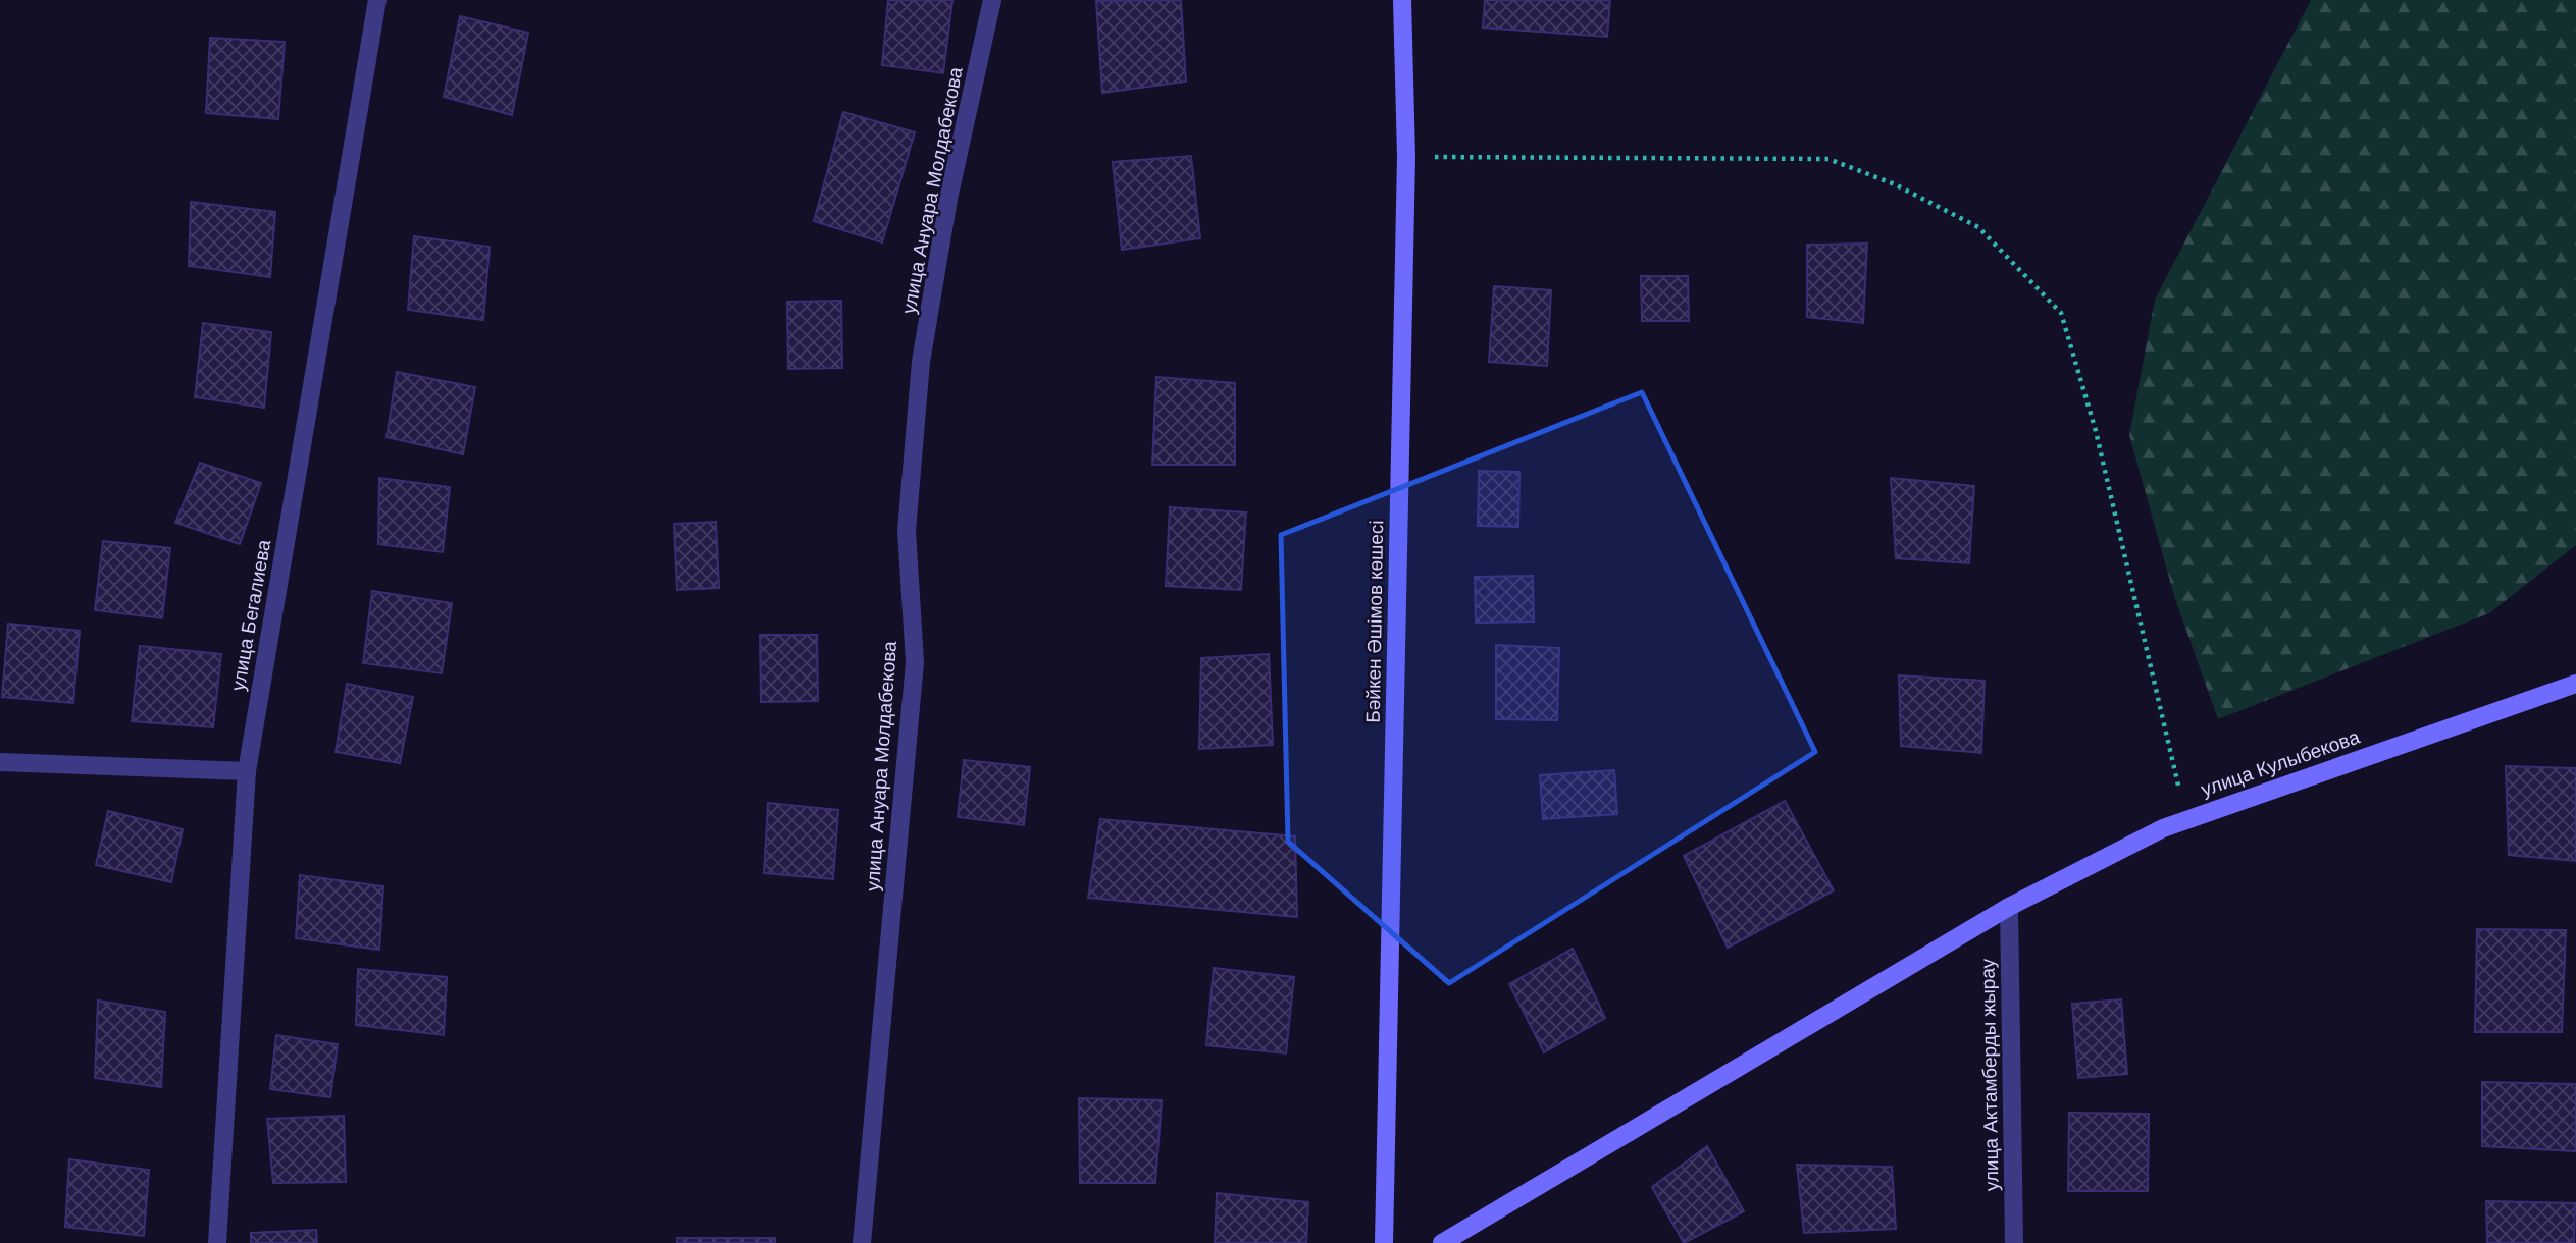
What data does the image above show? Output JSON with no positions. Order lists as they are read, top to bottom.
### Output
{
  "streets": {
    "street": [
      "улица Ануара Молдабекова",
      "улица Бегалиева",
      "Бәйкен Әшімов көшесі",
      "улица Кулыбекова",
      "улица Актамберды жырау"
    ]
  },
  "crossings": [
    ["улица Кулыбекова", "улица Актамберды жырау"]
  ]
}
